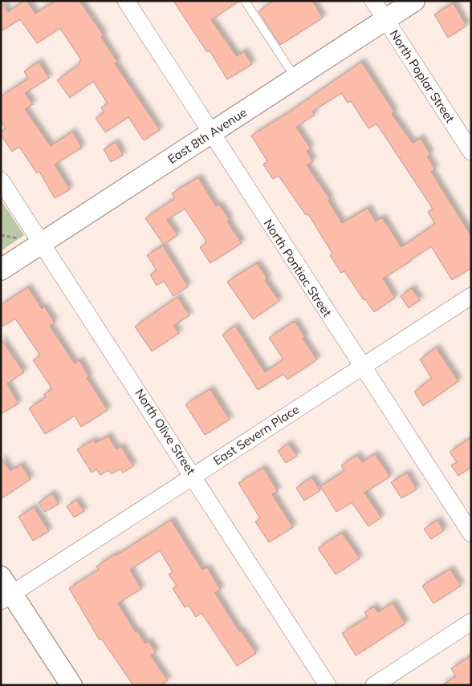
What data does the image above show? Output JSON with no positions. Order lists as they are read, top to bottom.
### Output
{
  "streets": {
    "street": [
      "North Poplar Street",
      "East 8th Avenue",
      "North Pontiac Street",
      "North Olive Street",
      "East Severn Place"
    ]
  },
  "crossings": [
    ["North Poplar Street", "East 8th Avenue"],
    ["East 8th Avenue", "North Pontiac Street"],
    ["East 8th Avenue", "North Olive Street"],
    ["North Pontiac Street", "East Severn Place"],
    ["North Olive Street", "East Severn Place"]
  ]
}
